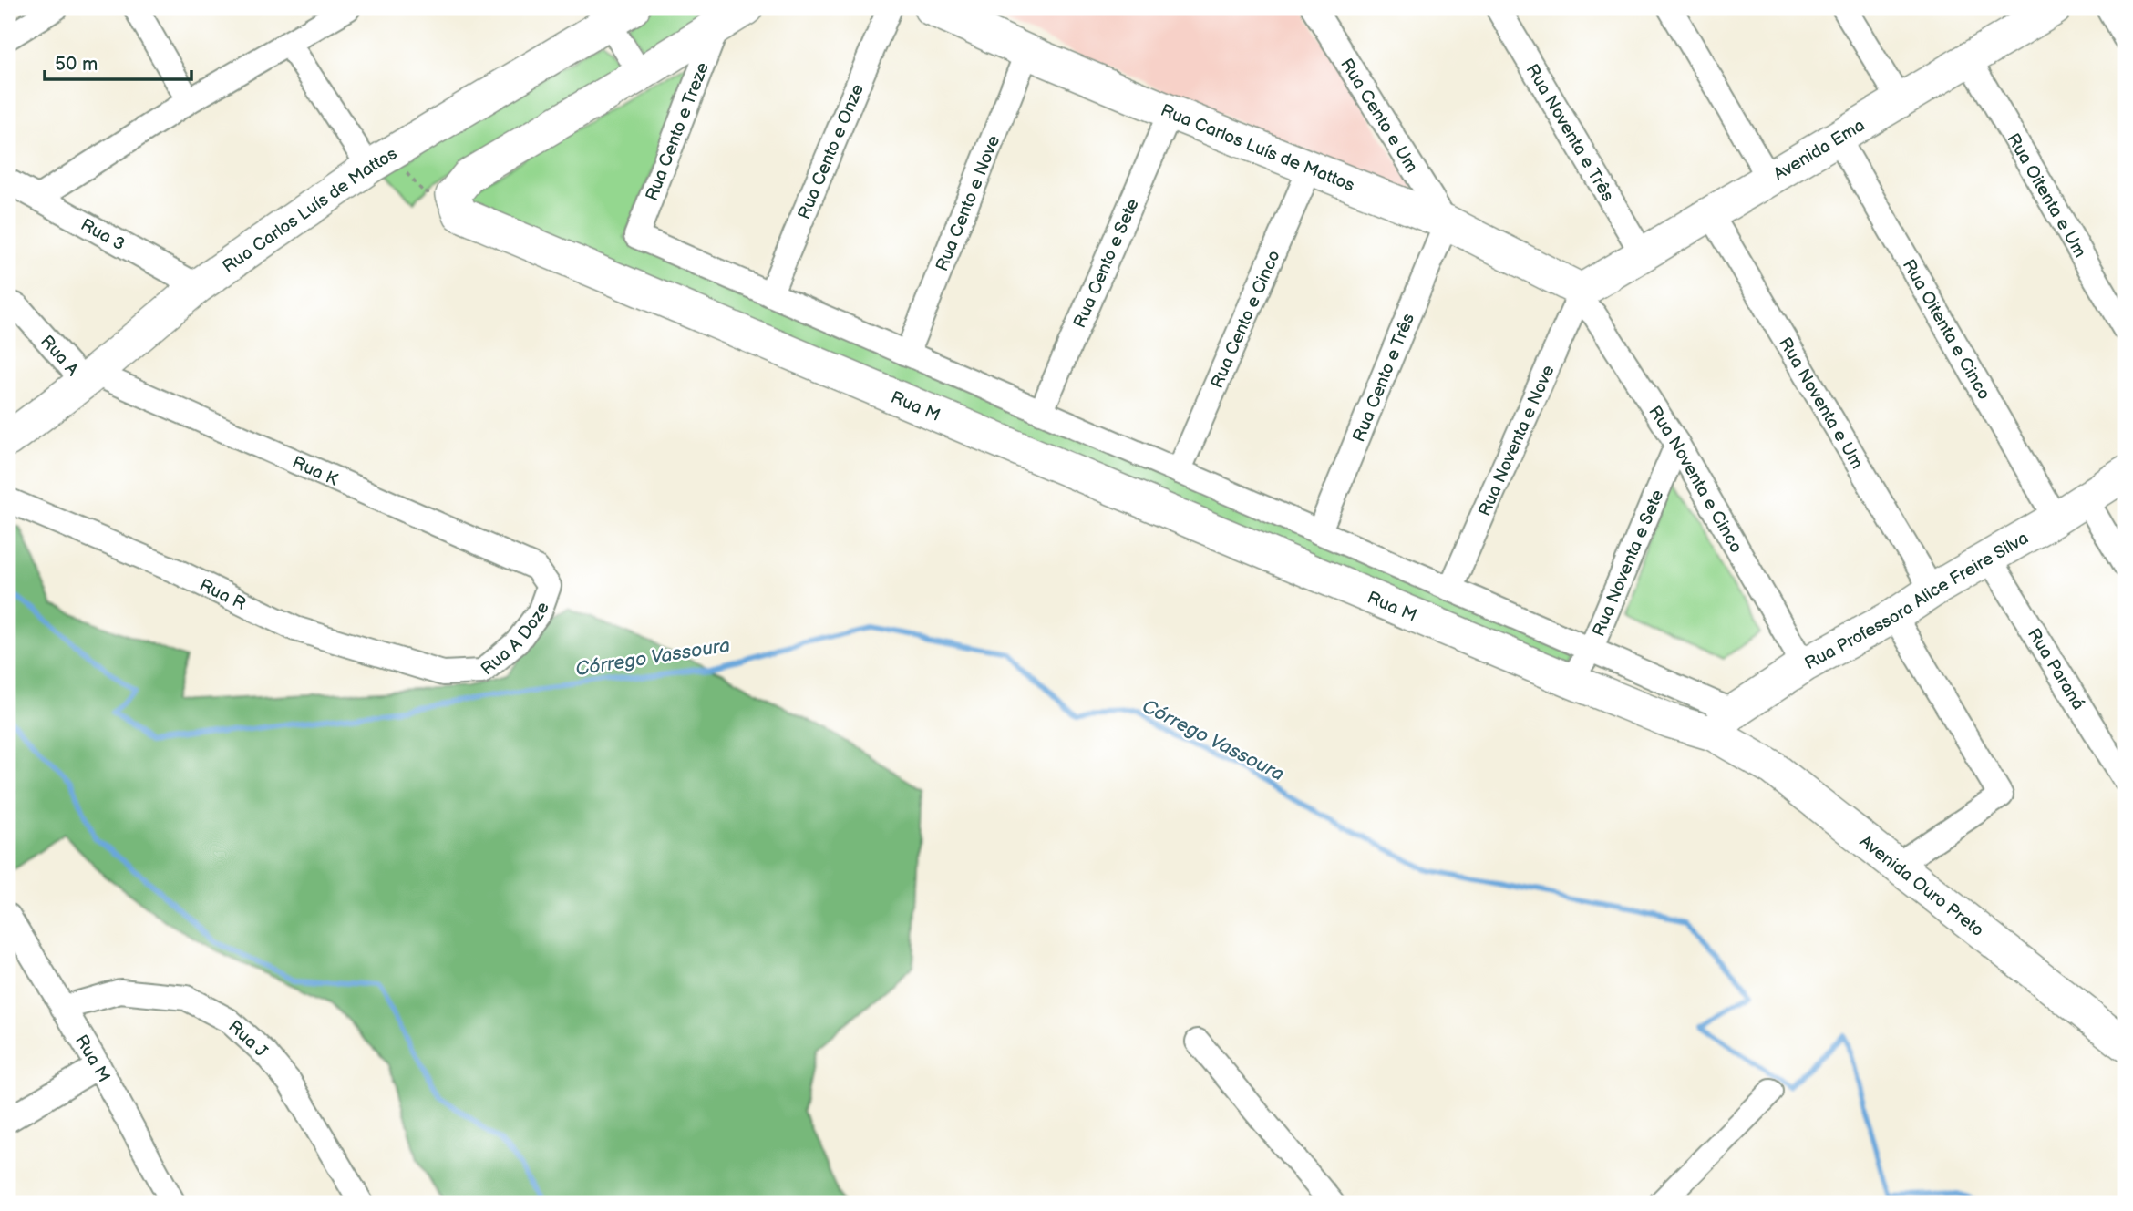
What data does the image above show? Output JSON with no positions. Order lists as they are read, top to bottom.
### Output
{
  "streets": {
    "street": [
      "Rua Cento e Um",
      "Rua Cento e Treze",
      "Rua Noventa e Três",
      "Rua Carlos Luís de Mattos",
      "Avenida Ema",
      "Rua Cento e Onze",
      "Rua Oitenta e Um",
      "Rua Cento e Nove",
      "Rua 3",
      "Rua Cento e Sete",
      "Rua Cento e Cinco",
      "Rua Oitenta e Cinco",
      "Rua A",
      "Rua Cento e Três",
      "Rua Noventa e Um",
      "Rua M",
      "Rua Noventa e Nove",
      "Rua K",
      "Rua Noventa e Cinco",
      "Rua Noventa e Sete",
      "Rua R",
      "Rua Professora Alice Freire Silva",
      "Rua A Doze",
      "Rua Paraná",
      "Avenida Ouro Preto",
      "Rua J"
    ]
  },
  "crossings": [
    ["Rua Cento e Um", "Rua Carlos Luís de Mattos"],
    ["Rua Cento e Um", "Rua Cento e Três"],
    ["Rua Cento e Treze", "Rua Cento e Onze"],
    ["Rua Noventa e Três", "Avenida Ema"],
    ["Rua Carlos Luís de Mattos", "Avenida Ema"],
    ["Rua Carlos Luís de Mattos", "Rua Cento e Nove"],
    ["Rua Carlos Luís de Mattos", "Rua 3"],
    ["Rua Carlos Luís de Mattos", "Rua Cento e Sete"],
    ["Rua Carlos Luís de Mattos", "Rua Cento e Cinco"],
    ["Rua Carlos Luís de Mattos", "Rua A"],
    ["Rua Carlos Luís de Mattos", "Rua Cento e Três"],
    ["Rua Carlos Luís de Mattos", "Rua Noventa e Nove"],
    ["Rua Carlos Luís de Mattos", "Rua K"],
    ["Rua Carlos Luís de Mattos", "Rua Noventa e Cinco"],
    ["Avenida Ema", "Rua Oitenta e Um"],
    ["Avenida Ema", "Rua Oitenta e Cinco"],
    ["Avenida Ema", "Rua Noventa e Um"],
    ["Avenida Ema", "Rua Noventa e Nove"],
    ["Avenida Ema", "Rua Noventa e Cinco"],
    ["Rua Oitenta e Cinco", "Rua Professora Alice Freire Silva"],
    ["Rua A", "Rua K"],
    ["Rua Noventa e Um", "Rua Professora Alice Freire Silva"],
    ["Rua M", "Rua Noventa e Sete"],
    ["Rua M", "Rua Professora Alice Freire Silva"],
    ["Rua M", "Avenida Ouro Preto"],
    ["Rua M", "Rua J"],
    ["Rua Noventa e Nove", "Rua Noventa e Cinco"],
    ["Rua K", "Rua A Doze"],
    ["Rua Noventa e Cinco", "Rua Noventa e Sete"],
    ["Rua Noventa e Cinco", "Rua Professora Alice Freire Silva"],
    ["Rua R", "Rua A Doze"],
    ["Rua Professora Alice Freire Silva", "Rua Paraná"],
    ["Rua Professora Alice Freire Silva", "Avenida Ouro Preto"]
  ],
  "water": ["Córrego Vassoura"],
  "scale_bar": "50 m"
}
